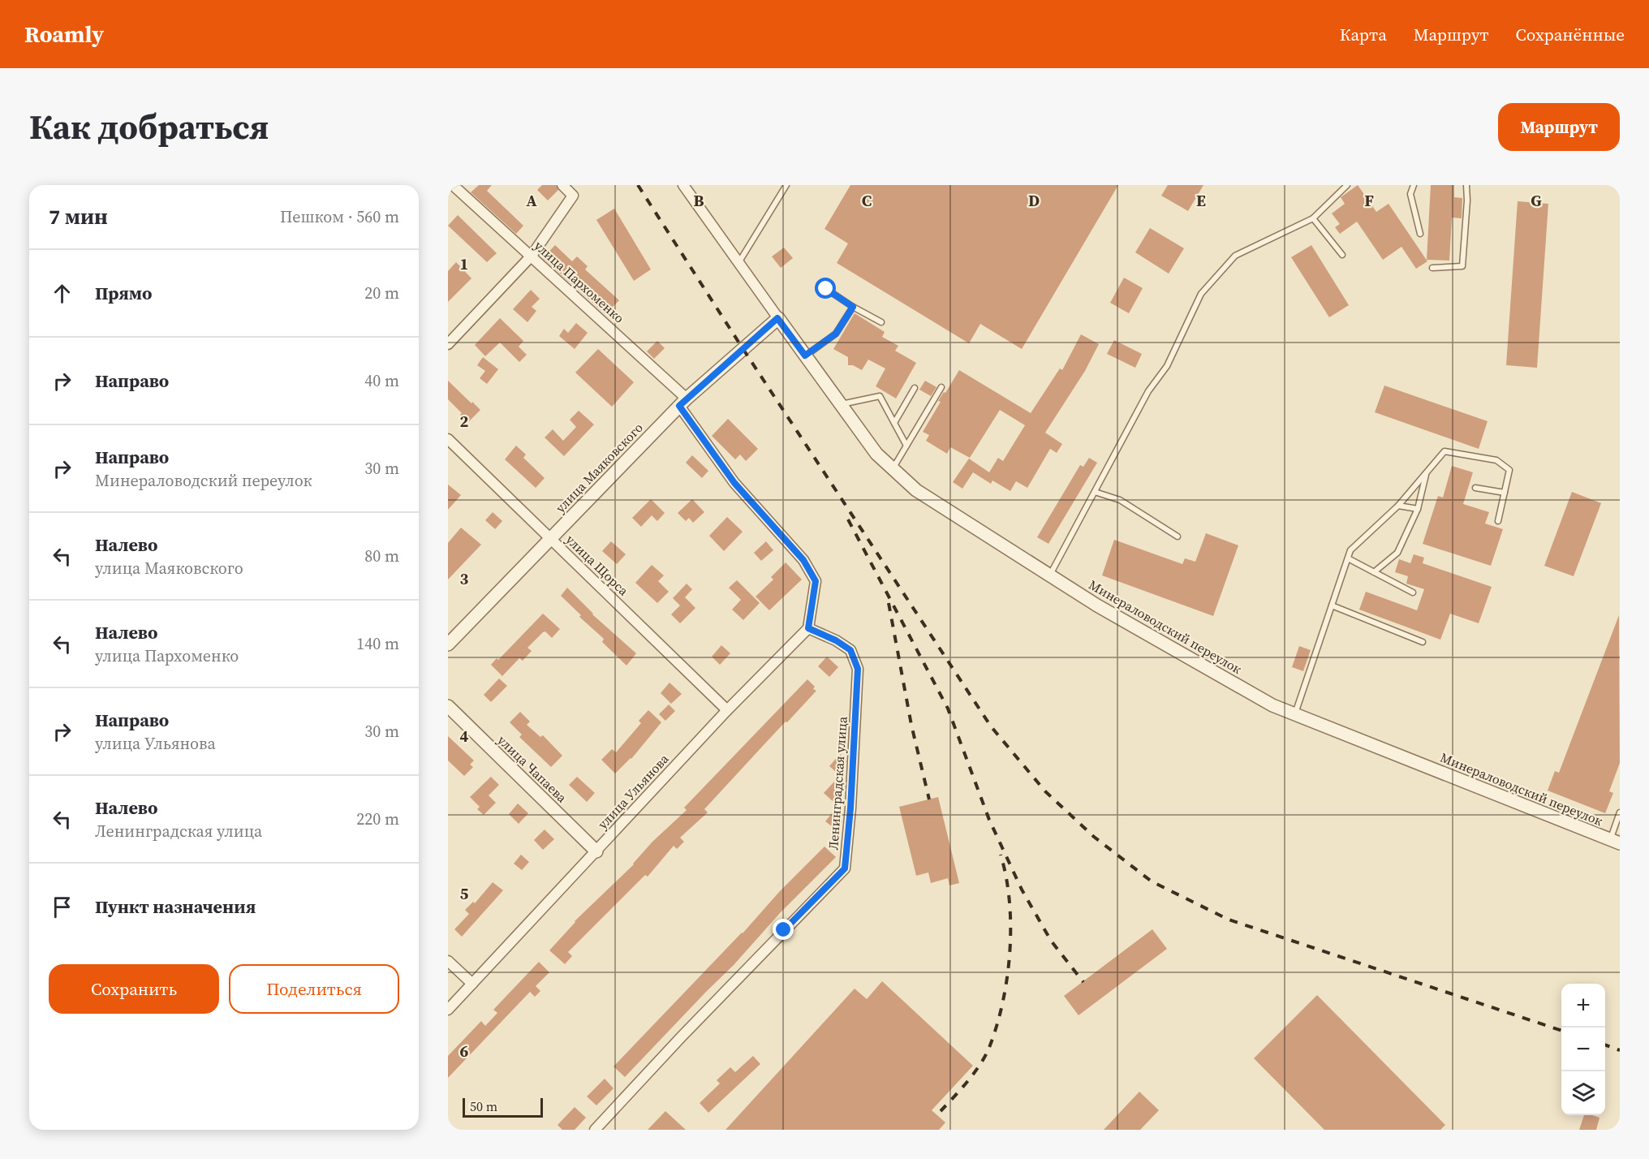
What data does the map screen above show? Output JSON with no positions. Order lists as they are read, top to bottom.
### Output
{
  "streets": {
    "street": [
      "улица Пархоменко",
      "улица Маяковского",
      "улица Щорса",
      "Минераловодский переулок",
      "улица Чапаева",
      "Ленинградская улица",
      "улица Ульянова"
    ]
  },
  "crossings": [
    ["улица Пархоменко", "улица Маяковского"],
    ["улица Пархоменко", "Ленинградская улица"],
    ["улица Пархоменко", "улица Ульянова"],
    ["улица Маяковского", "улица Щорса"],
    ["улица Маяковского", "Минераловодский переулок"],
    ["улица Щорса", "улица Ульянова"],
    ["улица Чапаева", "улица Ульянова"],
    ["Ленинградская улица", "улица Ульянова"]
  ],
  "scale_bar": "50 m",
  "page": {
    "header": "Roamly",
    "nav": ["Карта", "Маршрут", "Сохранённые"],
    "title": "Как добраться",
    "buttons": [
      "Маршрут",
      ["Сохранить", "Поделиться"]
    ],
    "heading": ["7 мин", "Пешком · 560 m"],
    "list": [
      ["Прямо", "20 m"],
      ["Направо", "40 m"],
      ["Направо", "Минераловодский переулок", "30 m"],
      ["Налево", "улица Маяковского", "80 m"],
      ["Налево", "улица Пархоменко", "140 m"],
      ["Направо", "улица Ульянова", "30 m"],
      ["Налево", "Ленинградская улица", "220 m"],
      "Пункт назначения"
    ],
    "map_buttons": ["+", "−"],
    "scale": "50 m"
  },
  "grid": {
    "columns": [
      "A",
      "B",
      "C",
      "D",
      "E",
      "F",
      "G"
    ],
    "rows": [
      "1",
      "2",
      "3",
      "4",
      "5",
      "6"
    ]
  }
}
